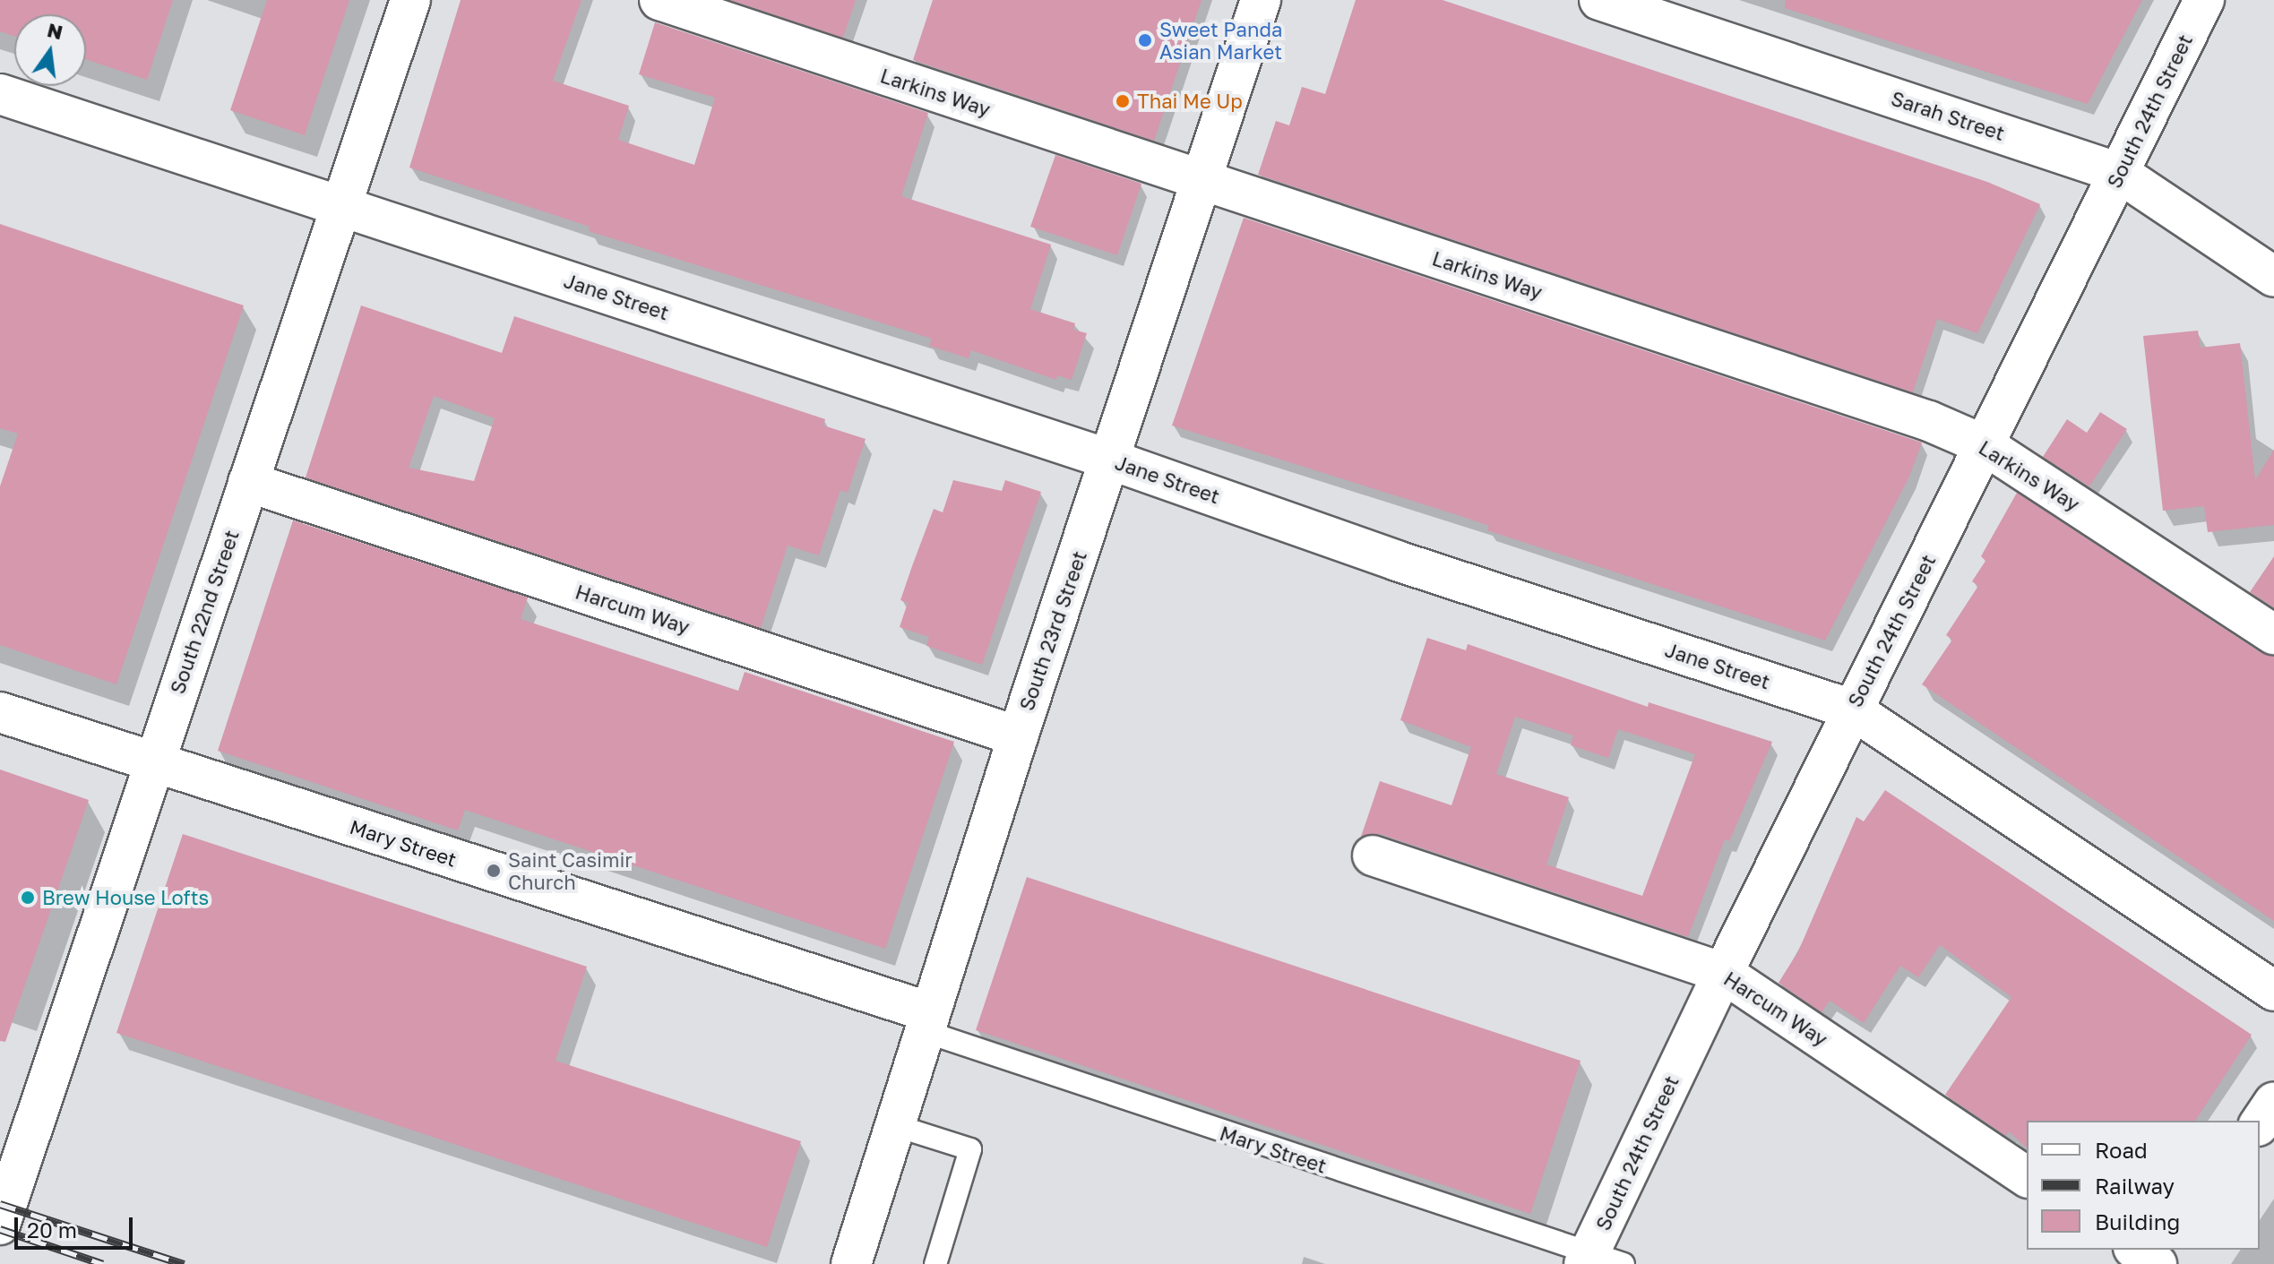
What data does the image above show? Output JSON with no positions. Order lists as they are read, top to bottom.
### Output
{
  "streets": {
    "street": [
      "Larkins Way",
      "South 24th Street",
      "Sarah Street",
      "Jane Street",
      "Harcum Way",
      "South 22nd Street",
      "South 23rd Street",
      "Mary Street"
    ]
  },
  "crossings": [
    ["Larkins Way", "South 24th Street"],
    ["Larkins Way", "South 23rd Street"],
    ["South 24th Street", "Sarah Street"],
    ["South 24th Street", "Jane Street"],
    ["South 24th Street", "Harcum Way"],
    ["South 24th Street", "Mary Street"],
    ["Jane Street", "South 22nd Street"],
    ["Jane Street", "South 23rd Street"],
    ["Harcum Way", "South 22nd Street"],
    ["Harcum Way", "South 23rd Street"],
    ["South 22nd Street", "Mary Street"],
    ["South 23rd Street", "Mary Street"]
  ],
  "places": [
    "Sweet Panda Asian Market",
    "Thai Me Up",
    "Saint Casimir Church",
    "Brew House Lofts"
  ],
  "legend": ["Road", "Railway", "Building"],
  "scale_bar": "20 m",
  "north": "top"
}
